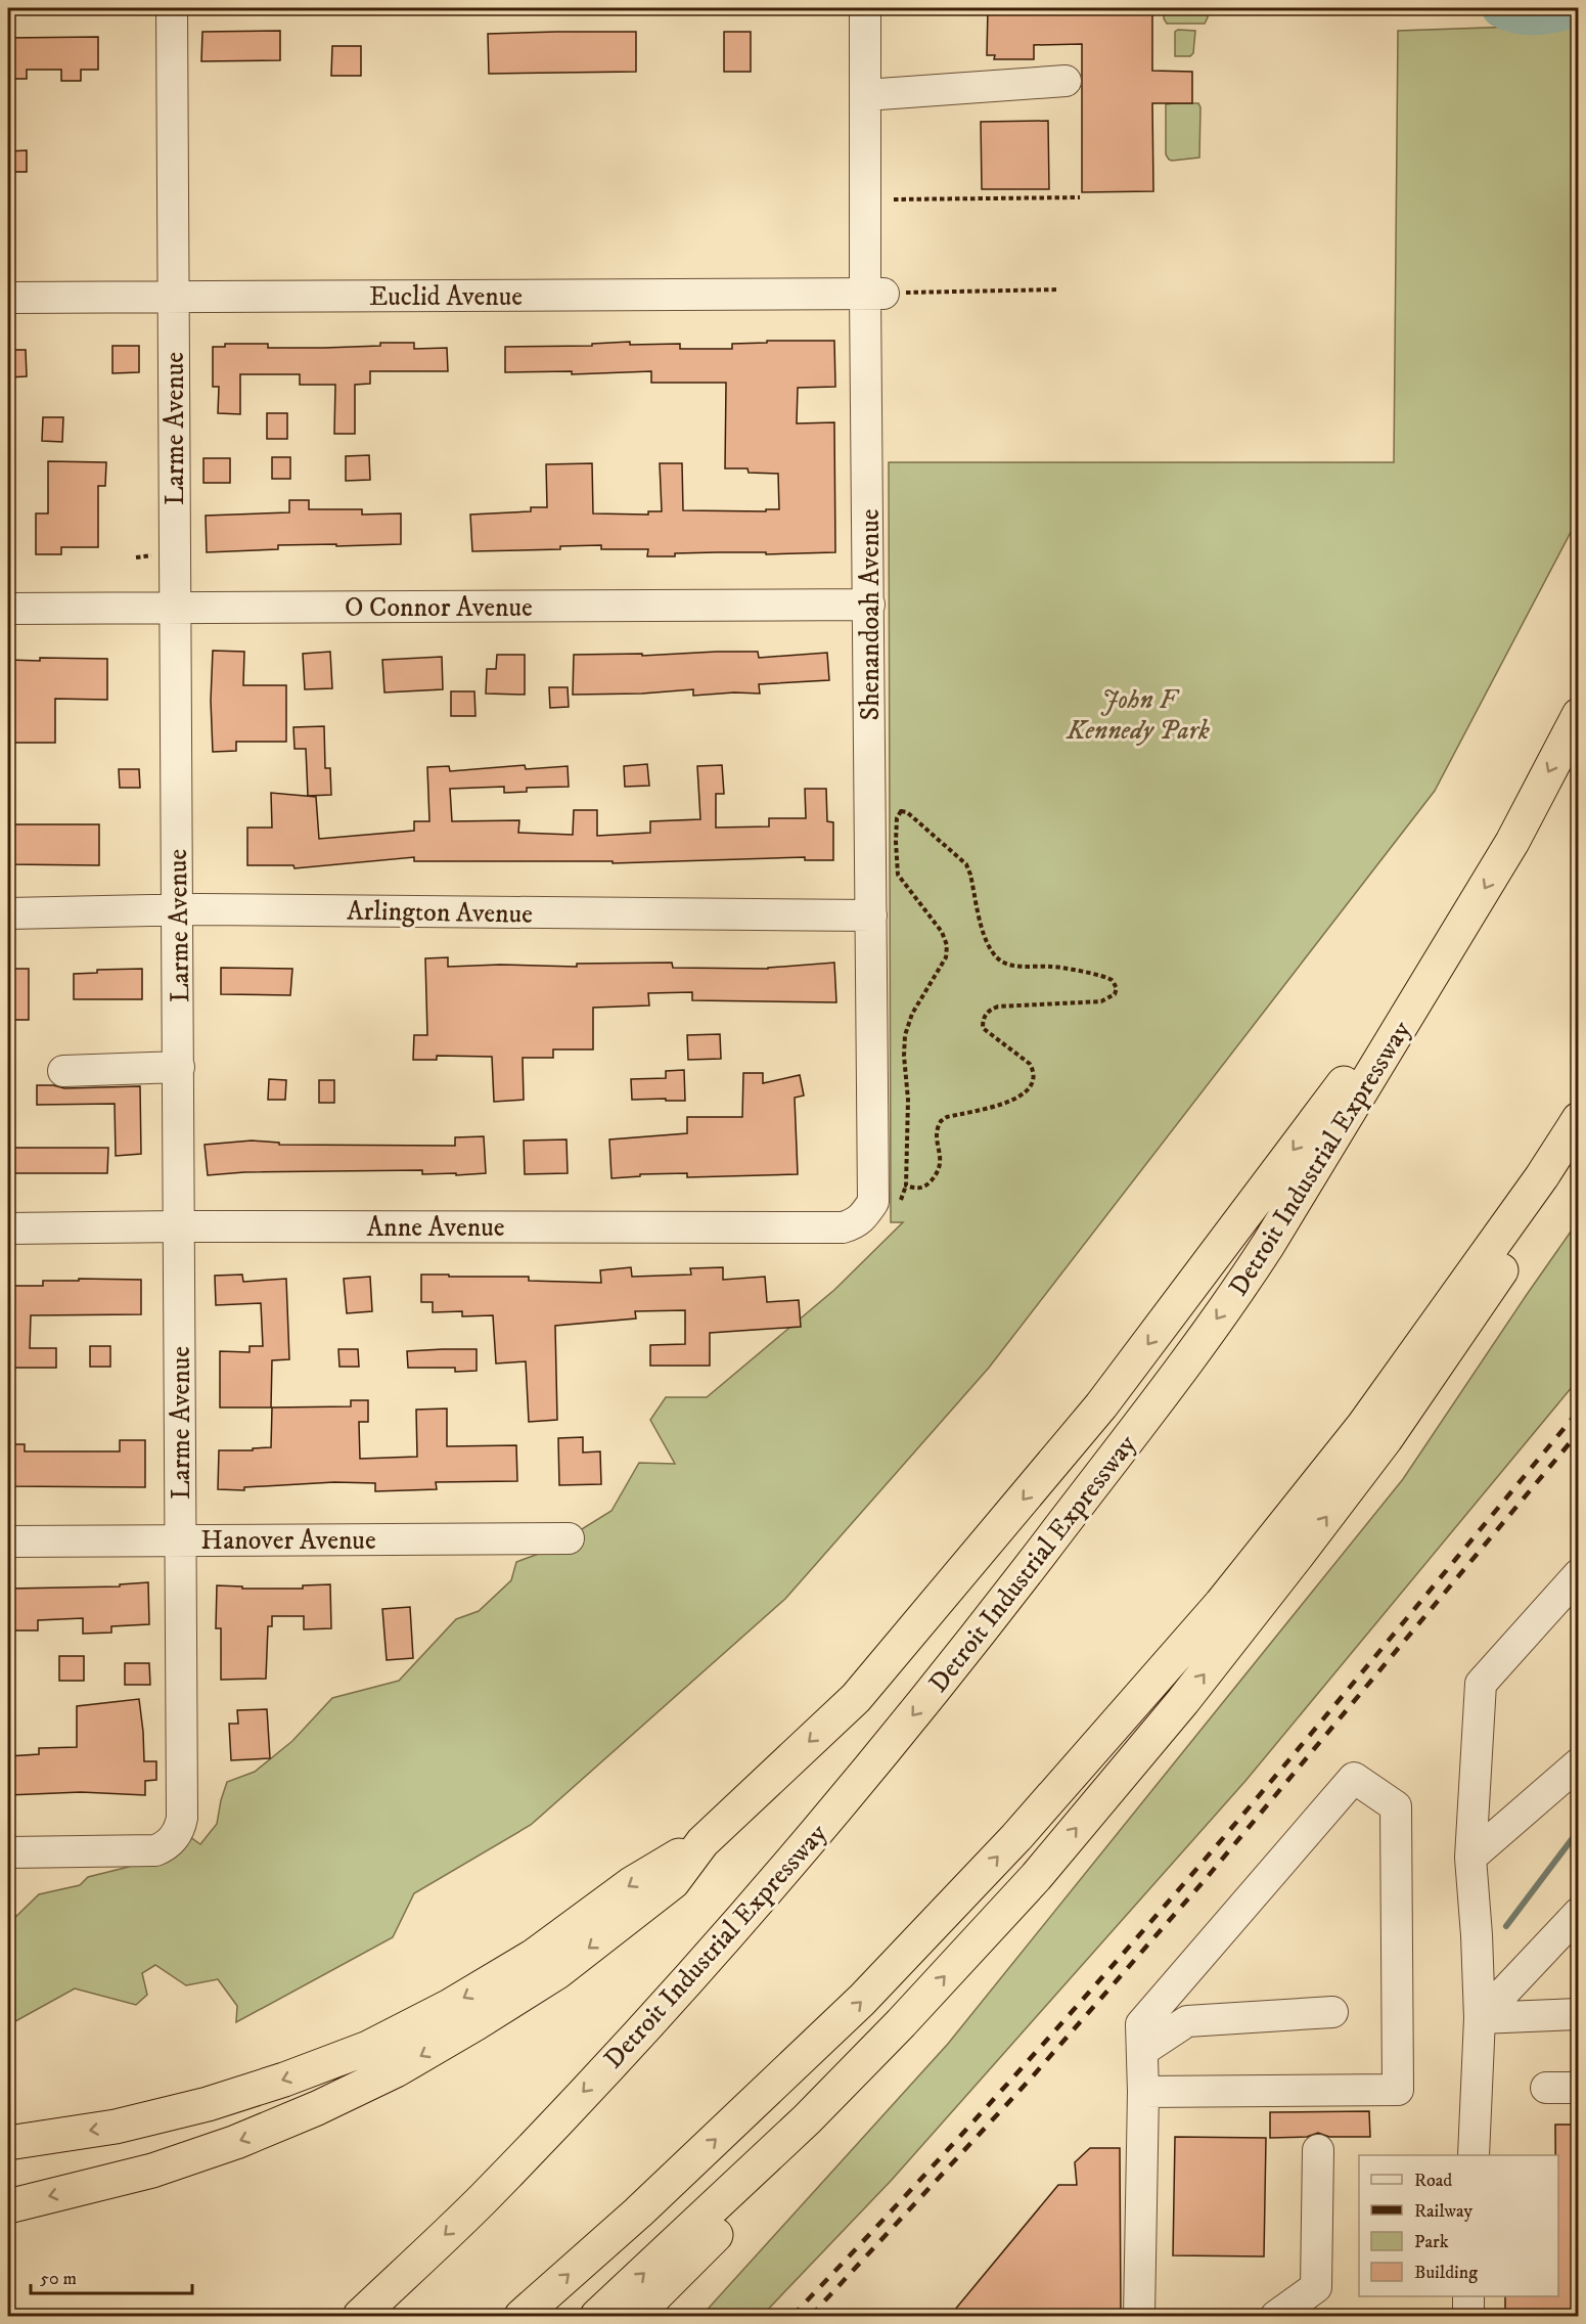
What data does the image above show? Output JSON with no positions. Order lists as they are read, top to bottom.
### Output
{
  "streets": {
    "highway": ["Detroit Industrial Expressway"],
    "street": [
      "Euclid Avenue",
      "Larme Avenue",
      "O Connor Avenue",
      "Shenandoah Avenue",
      "Arlington Avenue",
      "Anne Avenue",
      "Hanover Avenue"
    ]
  },
  "crossings": [
    ["Euclid Avenue", "Larme Avenue"],
    ["Euclid Avenue", "Shenandoah Avenue"],
    ["Larme Avenue", "O Connor Avenue"],
    ["Larme Avenue", "Arlington Avenue"],
    ["Larme Avenue", "Anne Avenue"],
    ["Larme Avenue", "Hanover Avenue"],
    ["O Connor Avenue", "Shenandoah Avenue"],
    ["Shenandoah Avenue", "Arlington Avenue"],
    ["Shenandoah Avenue", "Anne Avenue"]
  ],
  "parks": ["John F Kennedy Park"],
  "legend": [
    "Road",
    "Railway",
    "Park",
    "Building"
  ],
  "scale_bar": "50 m"
}
